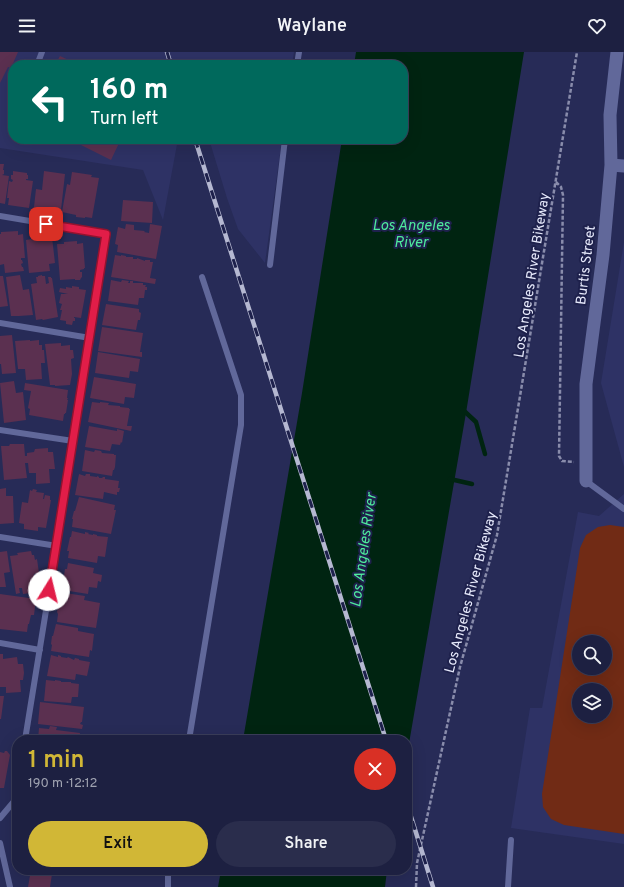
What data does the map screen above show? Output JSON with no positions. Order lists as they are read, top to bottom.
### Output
{
  "streets": {
    "street": ["Burtis Street"],
    "path": ["Los Angeles River Bikeway"]
  },
  "crossings": [
    ["Burtis Street", "Los Angeles River Bikeway"]
  ],
  "water": ["Los Angeles River"],
  "page": {
    "header": "Waylane",
    "turn": ["160 m", "Turn left"],
    "heading": ["1 min", "190 m · 12:12"],
    "buttons": ["Exit", "Share"]
  }
}
